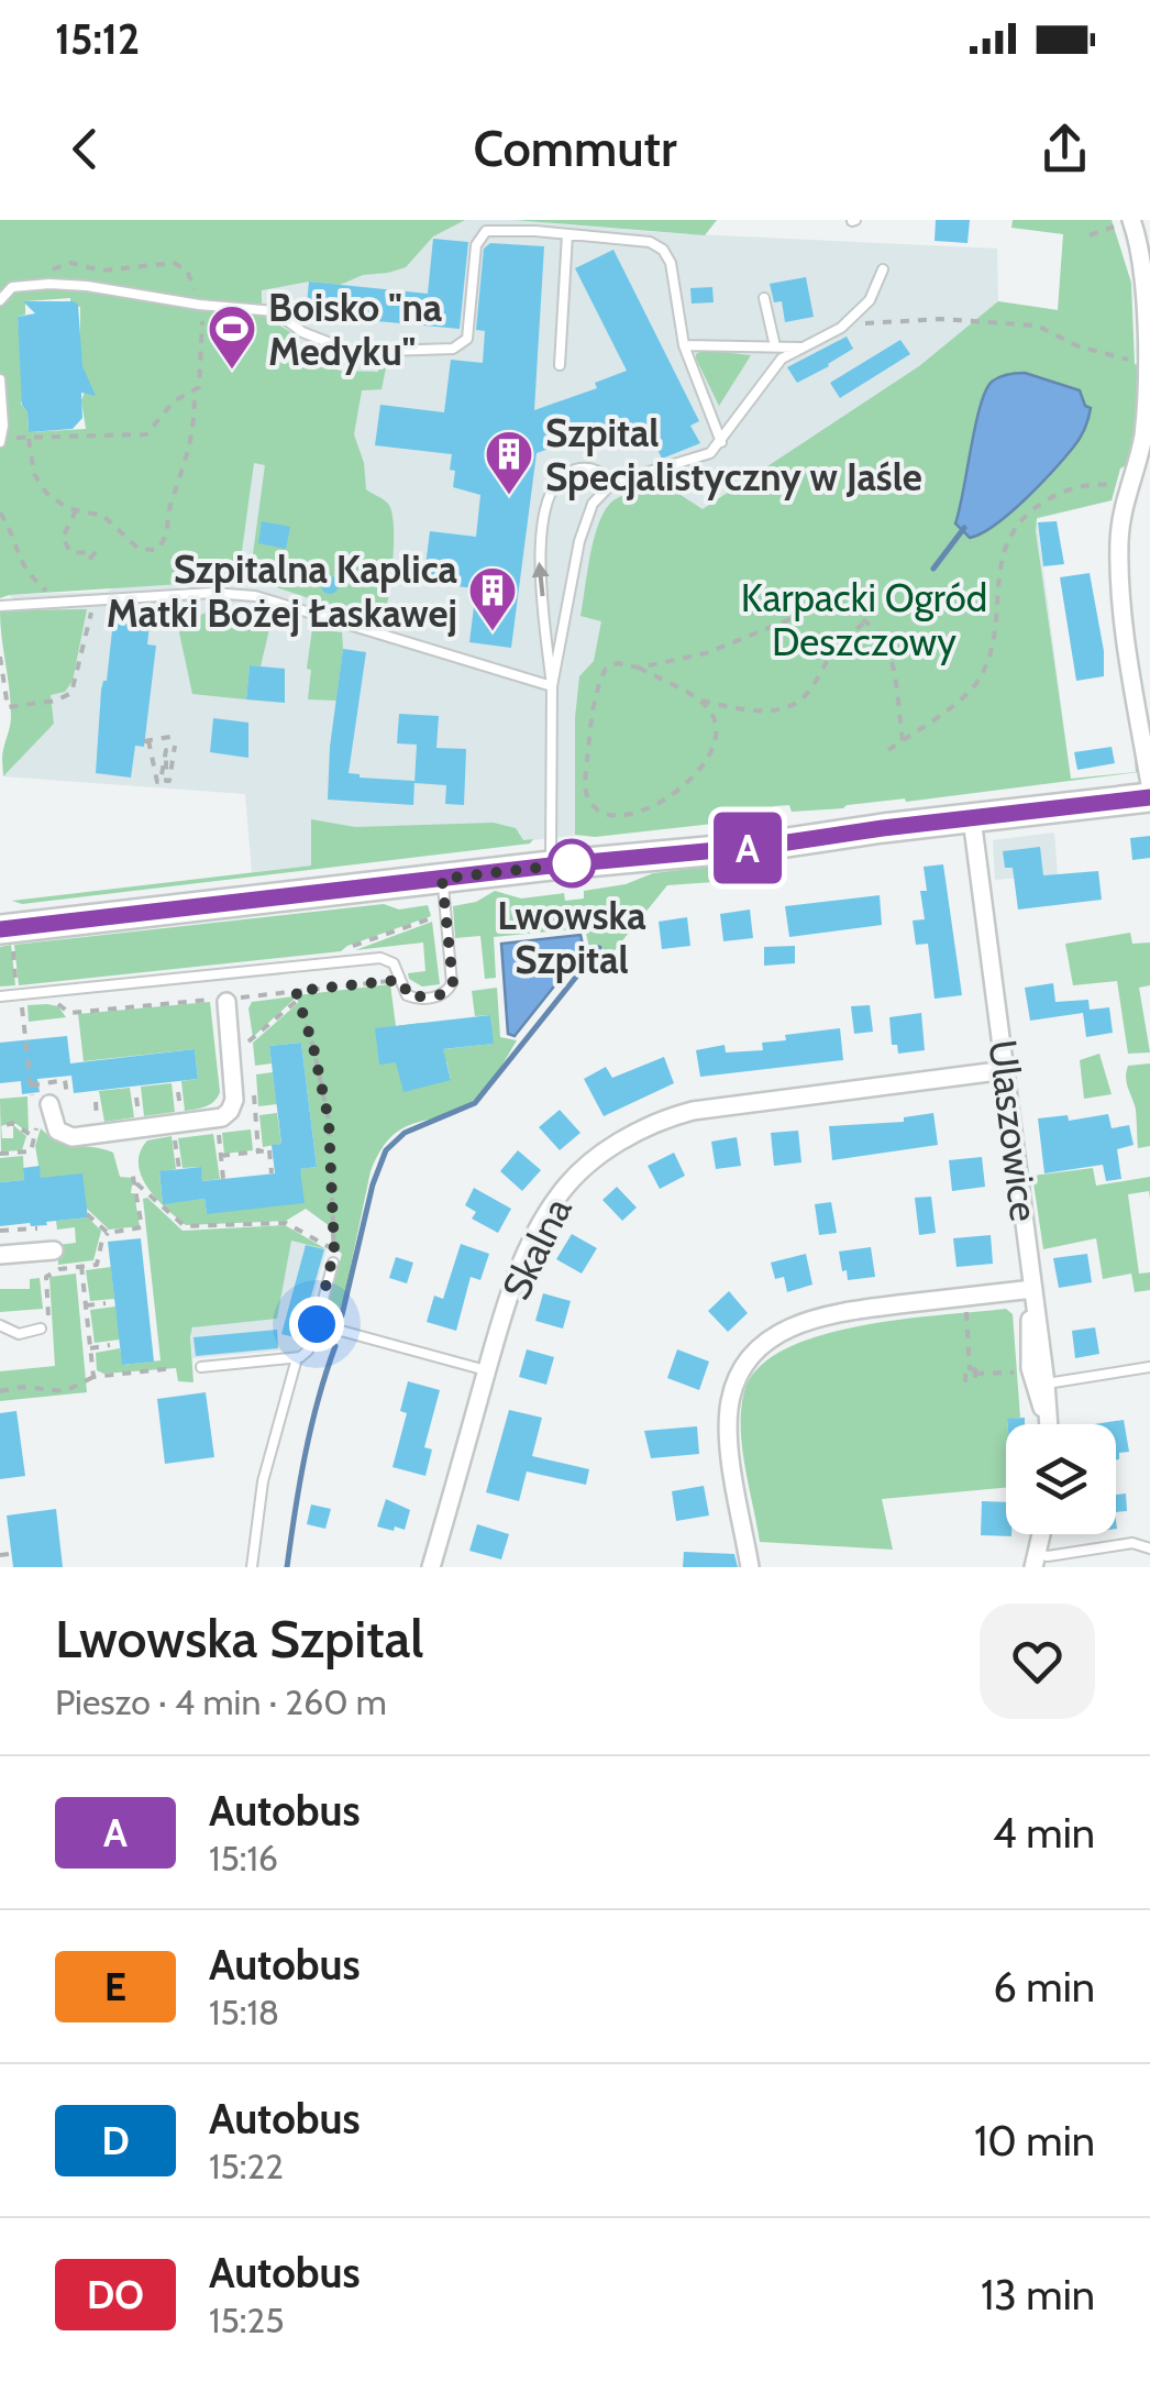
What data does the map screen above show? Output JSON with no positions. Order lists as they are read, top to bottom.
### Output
{
  "streets": {
    "street": ["Ulaszowice", "Skalna"]
  },
  "crossings": [
    ["Ulaszowice", "Skalna"]
  ],
  "parks": ["Karpacki Ogród Deszczowy"],
  "places": {
    "sports": ["Boisko \"na Medyku\""],
    "building": ["Szpital Specjalistyczny w Jaśle", "Szpitalna Kaplica Matki Bożej Łaskawej"],
    "other": ["Lwowska Szpital"]
  },
  "lines": ["bus line A"],
  "page": {
    "status": "15:12",
    "header": "Commutr",
    "on_map": "A",
    "heading": ["Lwowska Szpital", "Pieszo · 4 min · 260 m"],
    "list": [
      {
        "mark": "A",
        "name": "Autobus",
        "note": "15:16",
        "value": "4 min"
      },
      {
        "mark": "E",
        "name": "Autobus",
        "note": "15:18",
        "value": "6 min"
      },
      {
        "mark": "D",
        "name": "Autobus",
        "note": "15:22",
        "value": "10 min"
      },
      {
        "mark": "DO",
        "name": "Autobus",
        "note": "15:25",
        "value": "13 min"
      }
    ]
  }
}
